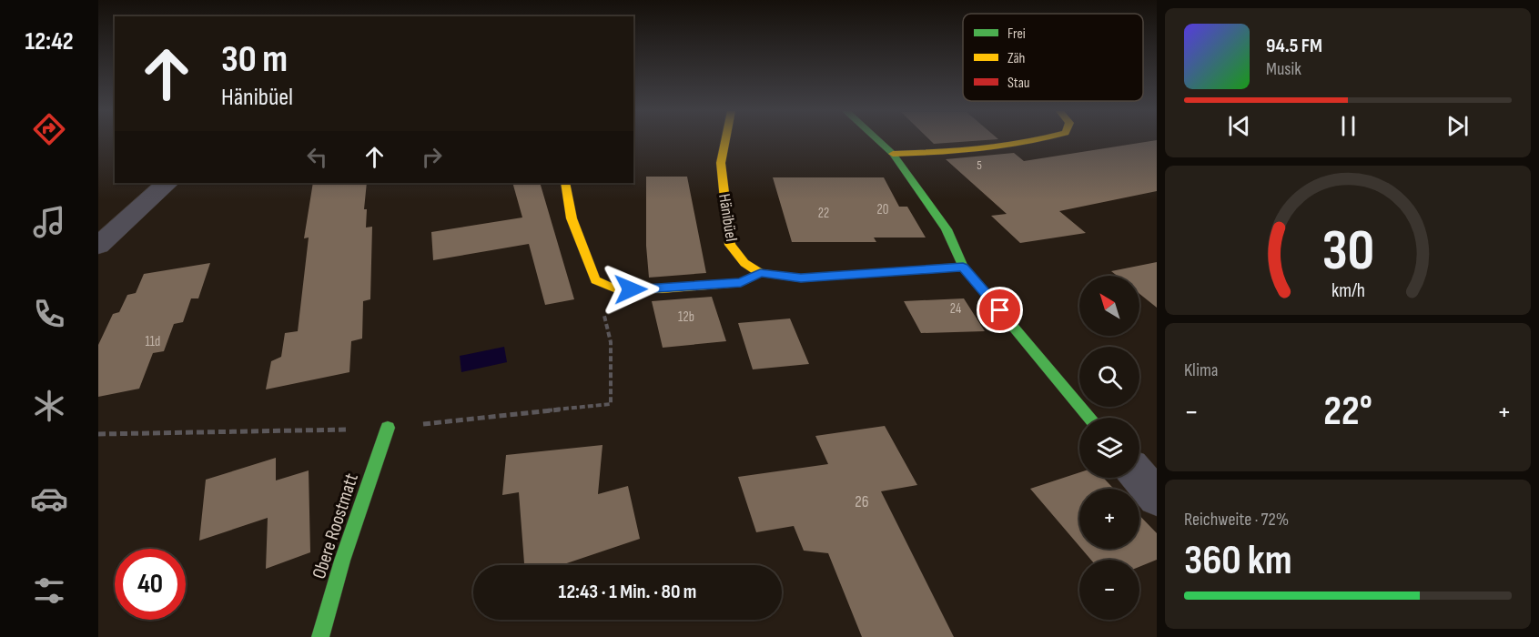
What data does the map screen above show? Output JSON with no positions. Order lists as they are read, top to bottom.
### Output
{
  "streets": {
    "street": ["Hänibüel", "Obere Roostmatt"]
  },
  "house_numbers": [
    "5",
    "20",
    "22",
    "24",
    "12b",
    "11d",
    "26"
  ],
  "legend": ["Frei", "Zäh", "Stau"],
  "north": "top left",
  "page": {
    "tabs": "12:42",
    "turn": ["30 m", "Hänibüel"],
    "song": ["94.5 FM", "Musik"],
    "map_buttons": ["+", "−"],
    "tile": [
      "Klima",
      ["Reichweite · 72%", "360 km"]
    ],
    "heat": ["−", "22°", "+"],
    "limit": "40",
    "trip": "12:43 · 1 Min. · 80 m",
    "gauge": ["30", "km/h"]
  }
}
